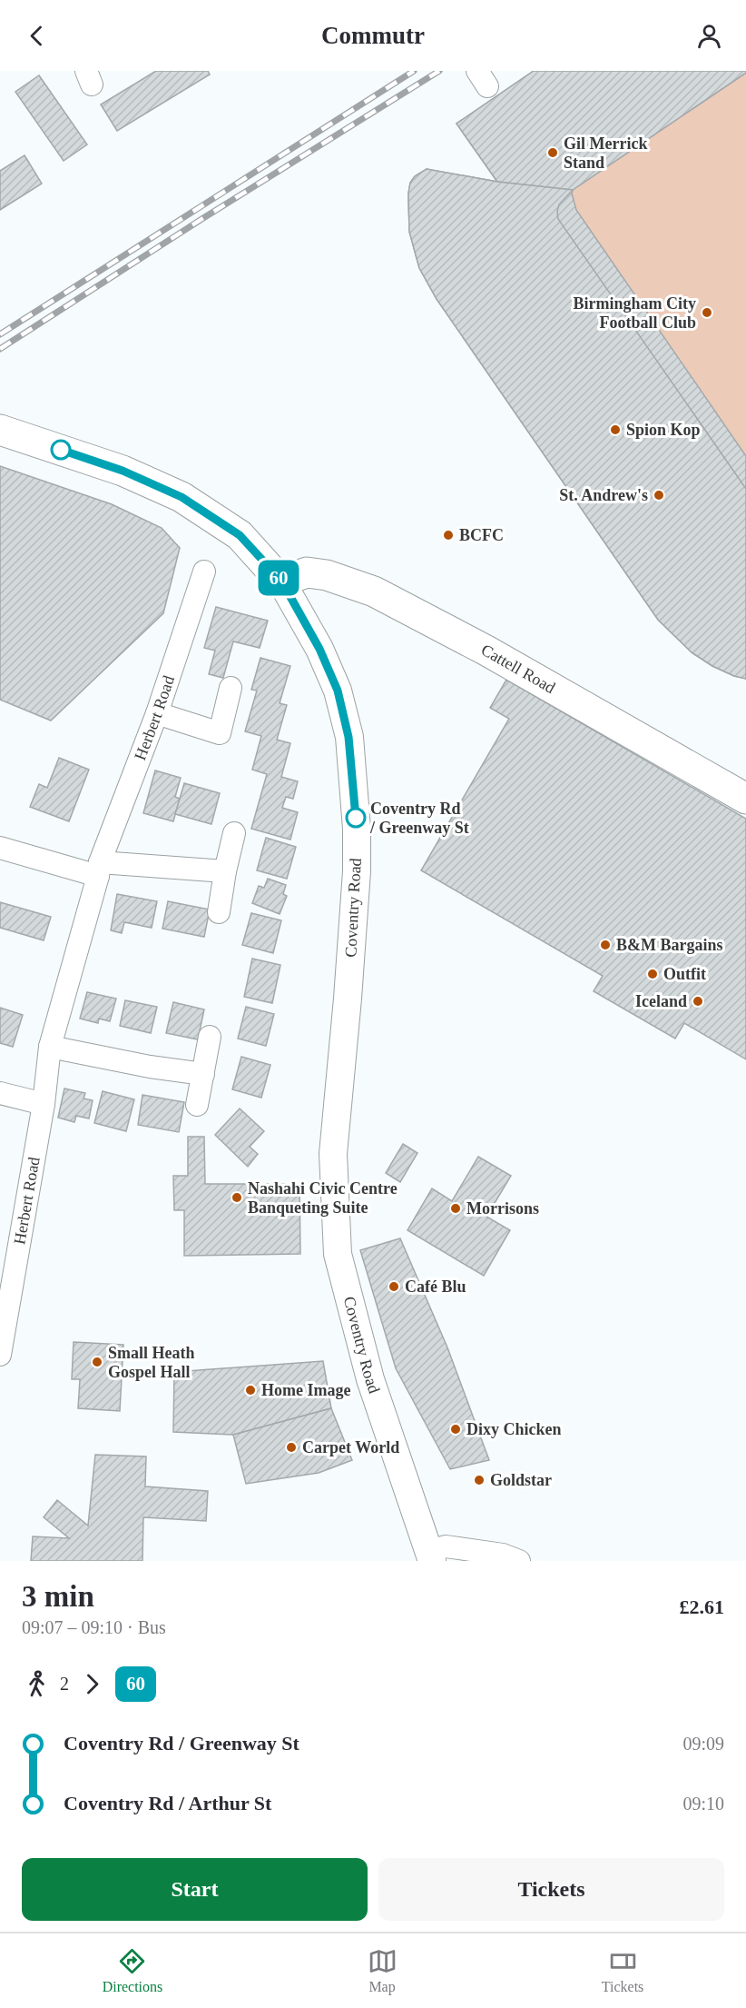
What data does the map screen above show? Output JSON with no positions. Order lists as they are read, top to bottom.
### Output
{
  "streets": {
    "main road": ["Cattell Road", "Coventry Road"],
    "street": ["Herbert Road"]
  },
  "crossings": [
    ["Cattell Road", "Coventry Road"]
  ],
  "places": [
    "Gil Merrick Stand",
    "Birmingham City Football Club",
    "Spion Kop",
    "St. Andrew's",
    "BCFC",
    "Coventry Rd / Greenway St",
    "B&M Bargains",
    "Outfit",
    "Iceland",
    "Nashahi Civic Centre Banqueting Suite",
    "Morrisons",
    "Café Blu",
    "Small Heath Gospel Hall",
    "Home Image",
    "Dixy Chicken",
    "Carpet World",
    "Goldstar"
  ],
  "lines": ["bus line 60"],
  "page": {
    "header": "Commutr",
    "on_map": "60",
    "heading": ["3 min", "09:07 – 09:10 · Bus", "£2.61"],
    "legs": ["2", "60"],
    "list": [
      {
        "name": "Coventry Rd / Greenway St",
        "value": "09:09"
      },
      {
        "name": "Coventry Rd / Arthur St",
        "value": "09:10"
      }
    ],
    "buttons": ["Start", "Tickets"],
    "tabs": ["Directions", "Map", "Tickets"]
  }
}
